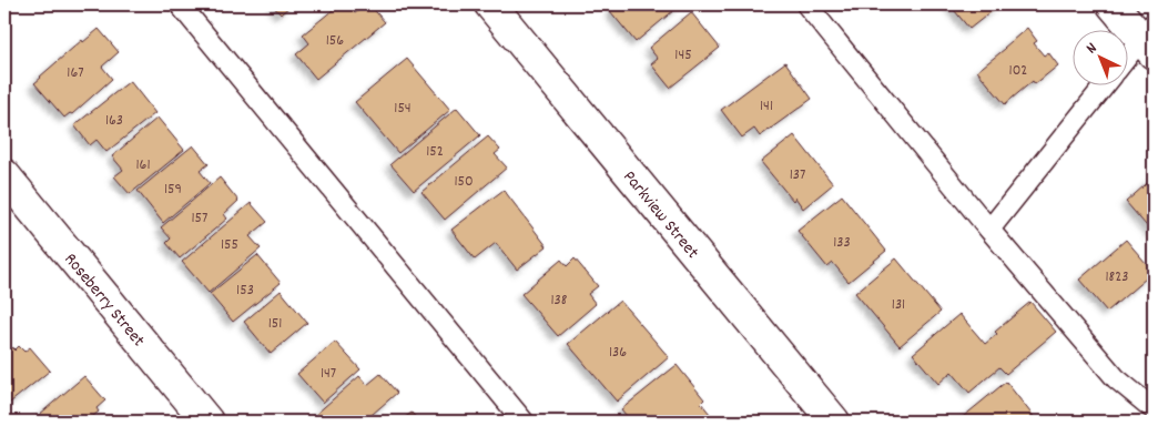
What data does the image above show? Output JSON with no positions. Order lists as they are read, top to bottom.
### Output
{
  "streets": {
    "street": ["Parkview Street", "Roseberry Street"]
  },
  "house_numbers": [
    "156",
    "145",
    "102",
    "167",
    "141",
    "154",
    "163",
    "152",
    "161",
    "137",
    "150",
    "159",
    "157",
    "133",
    "155",
    "1823",
    "153",
    "138",
    "131",
    "151",
    "136",
    "147"
  ],
  "north": "top left"
}
